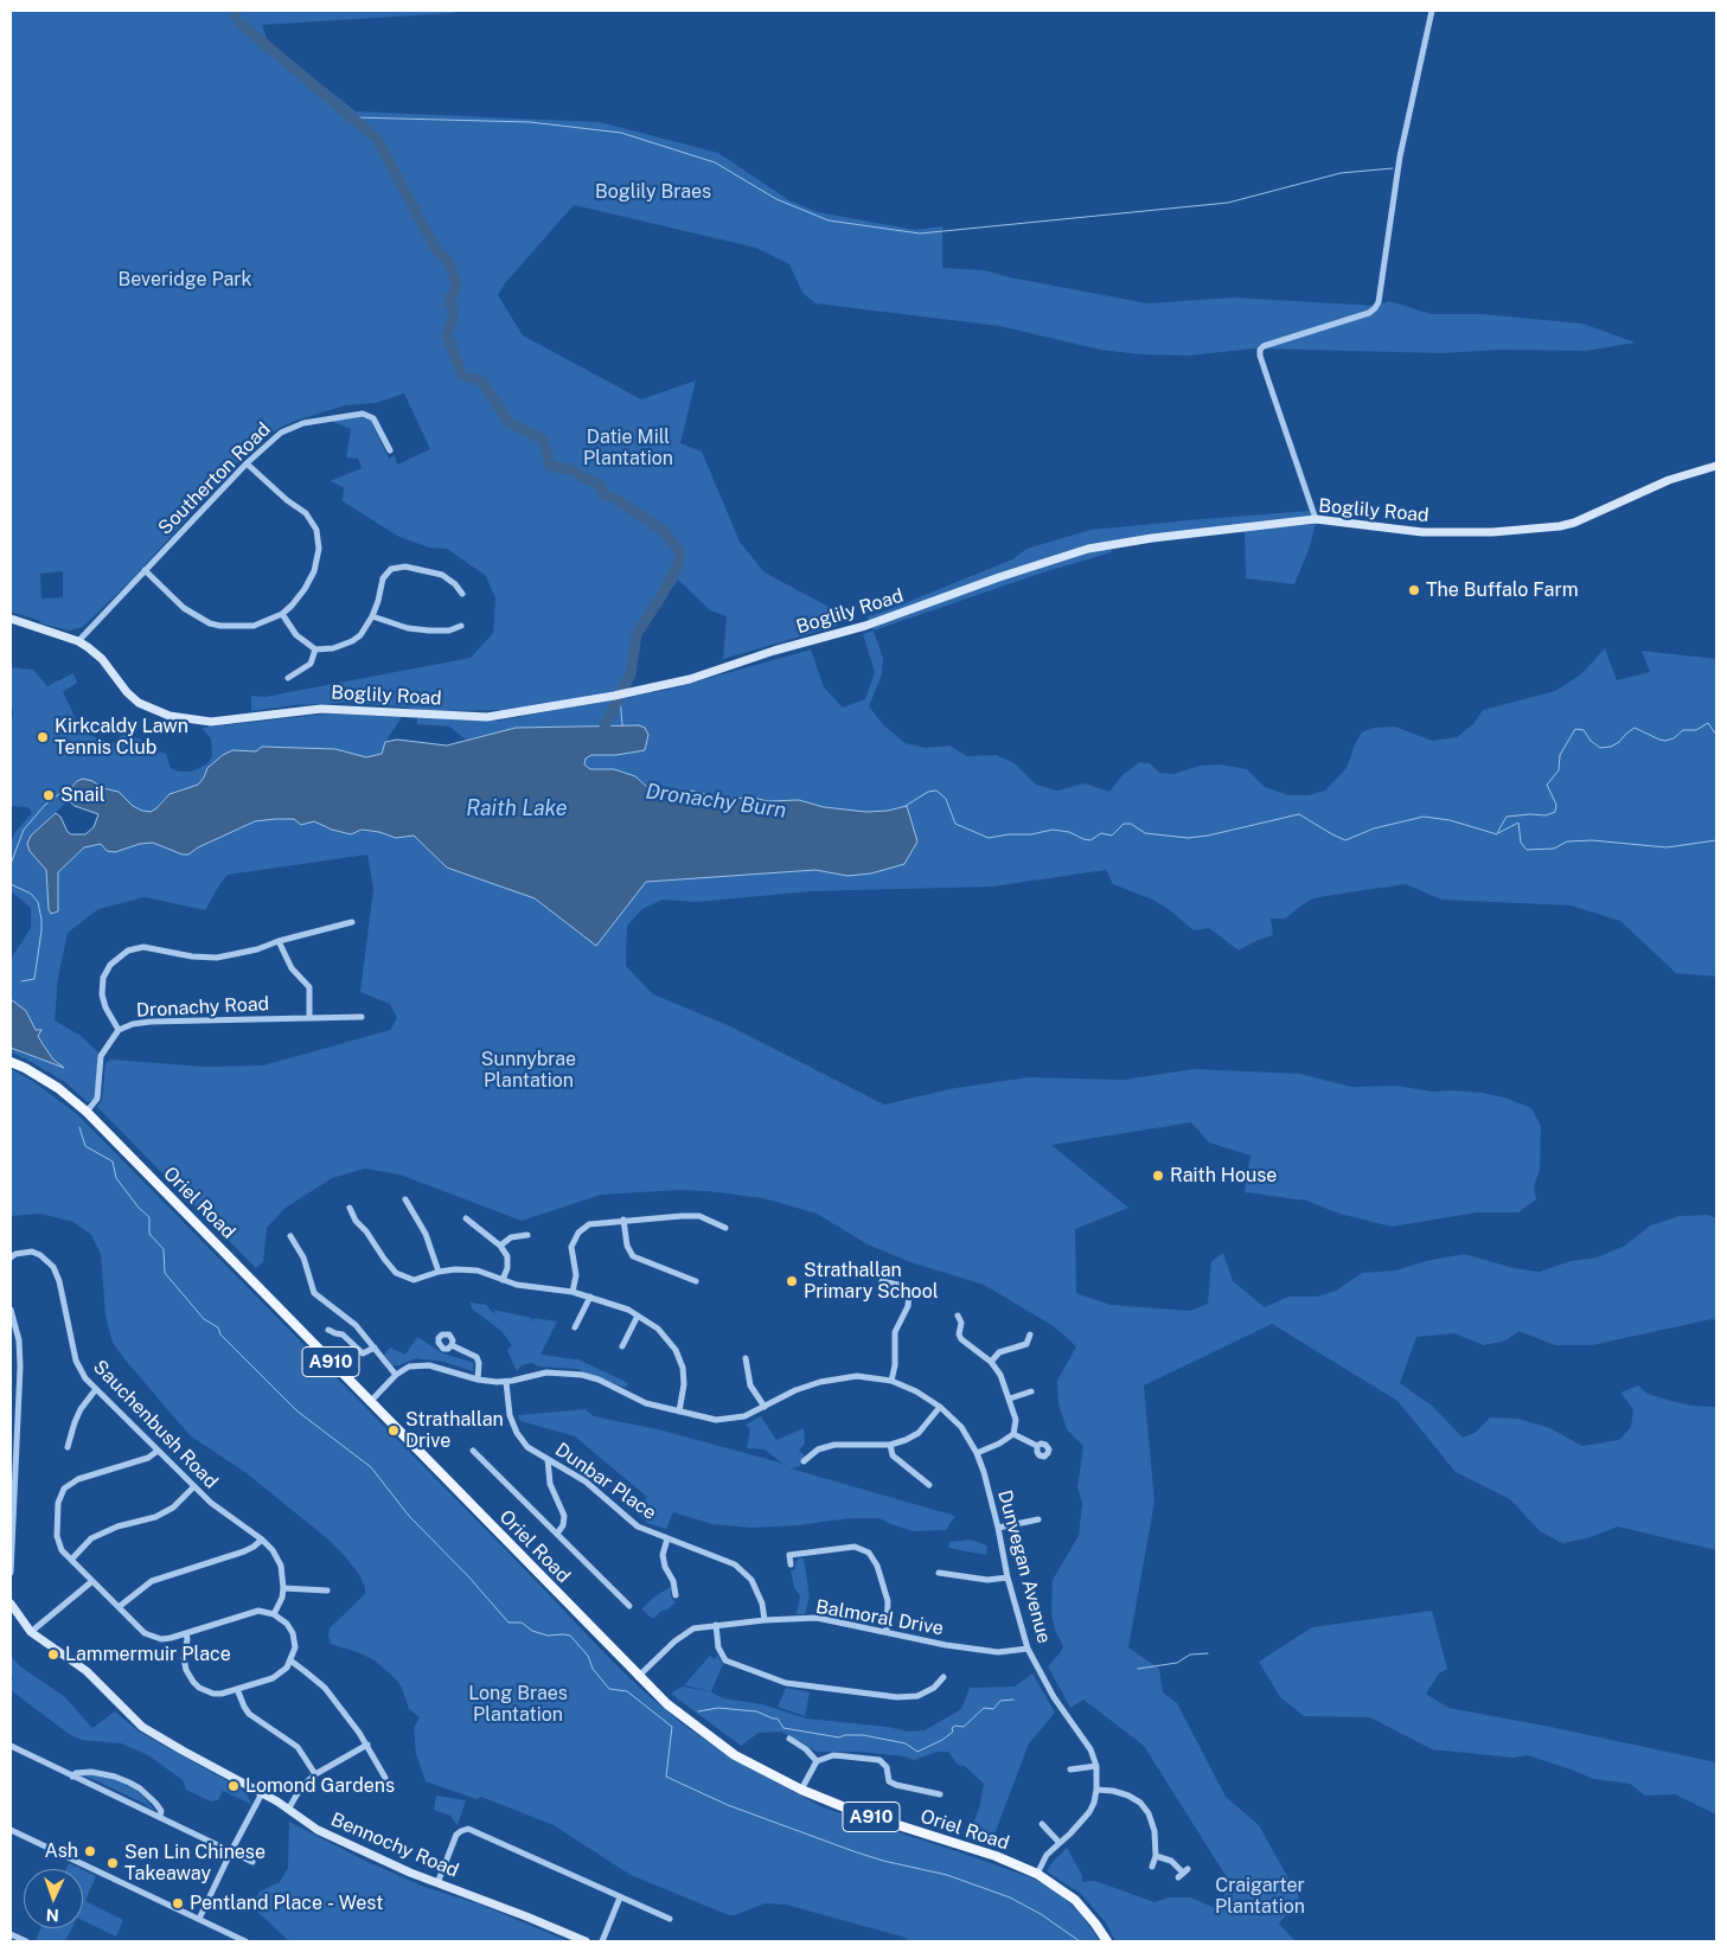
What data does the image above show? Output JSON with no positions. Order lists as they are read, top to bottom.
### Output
{
  "streets": {
    "main road": [
      "Boglily Road",
      "Oriel Road",
      "A910",
      "Bennochy Road"
    ],
    "street": [
      "Southerton Road",
      "Dronachy Road",
      "Sauchenbush Road",
      "Dunbar Place",
      "Dunvegan Avenue",
      "Balmoral Drive"
    ]
  },
  "crossings": [
    ["Southerton Road", "Boglily Road"],
    ["Dronachy Road", "Oriel Road"],
    ["Oriel Road", "Dunvegan Avenue"],
    ["Oriel Road", "Balmoral Drive"],
    ["Dunbar Place", "Balmoral Drive"],
    ["Dunvegan Avenue", "Balmoral Drive"]
  ],
  "water": ["Dronachy Burn", "Raith Lake"],
  "parks": [
    "Boglily Braes",
    "Beveridge Park",
    "Datie Mill Plantation",
    "Sunnybrae Plantation",
    "Long Braes Plantation",
    "Craigarter Plantation"
  ],
  "places": [
    "The Buffalo Farm",
    "Kirkcaldy Lawn Tennis Club",
    "Snail",
    "Raith House",
    "Strathallan Primary School",
    "Strathallan Drive",
    "Lammermuir Place",
    "Lomond Gardens",
    "Ash",
    "Sen Lin Chinese Takeaway",
    "Pentland Place - West"
  ],
  "north": "bottom"
}
